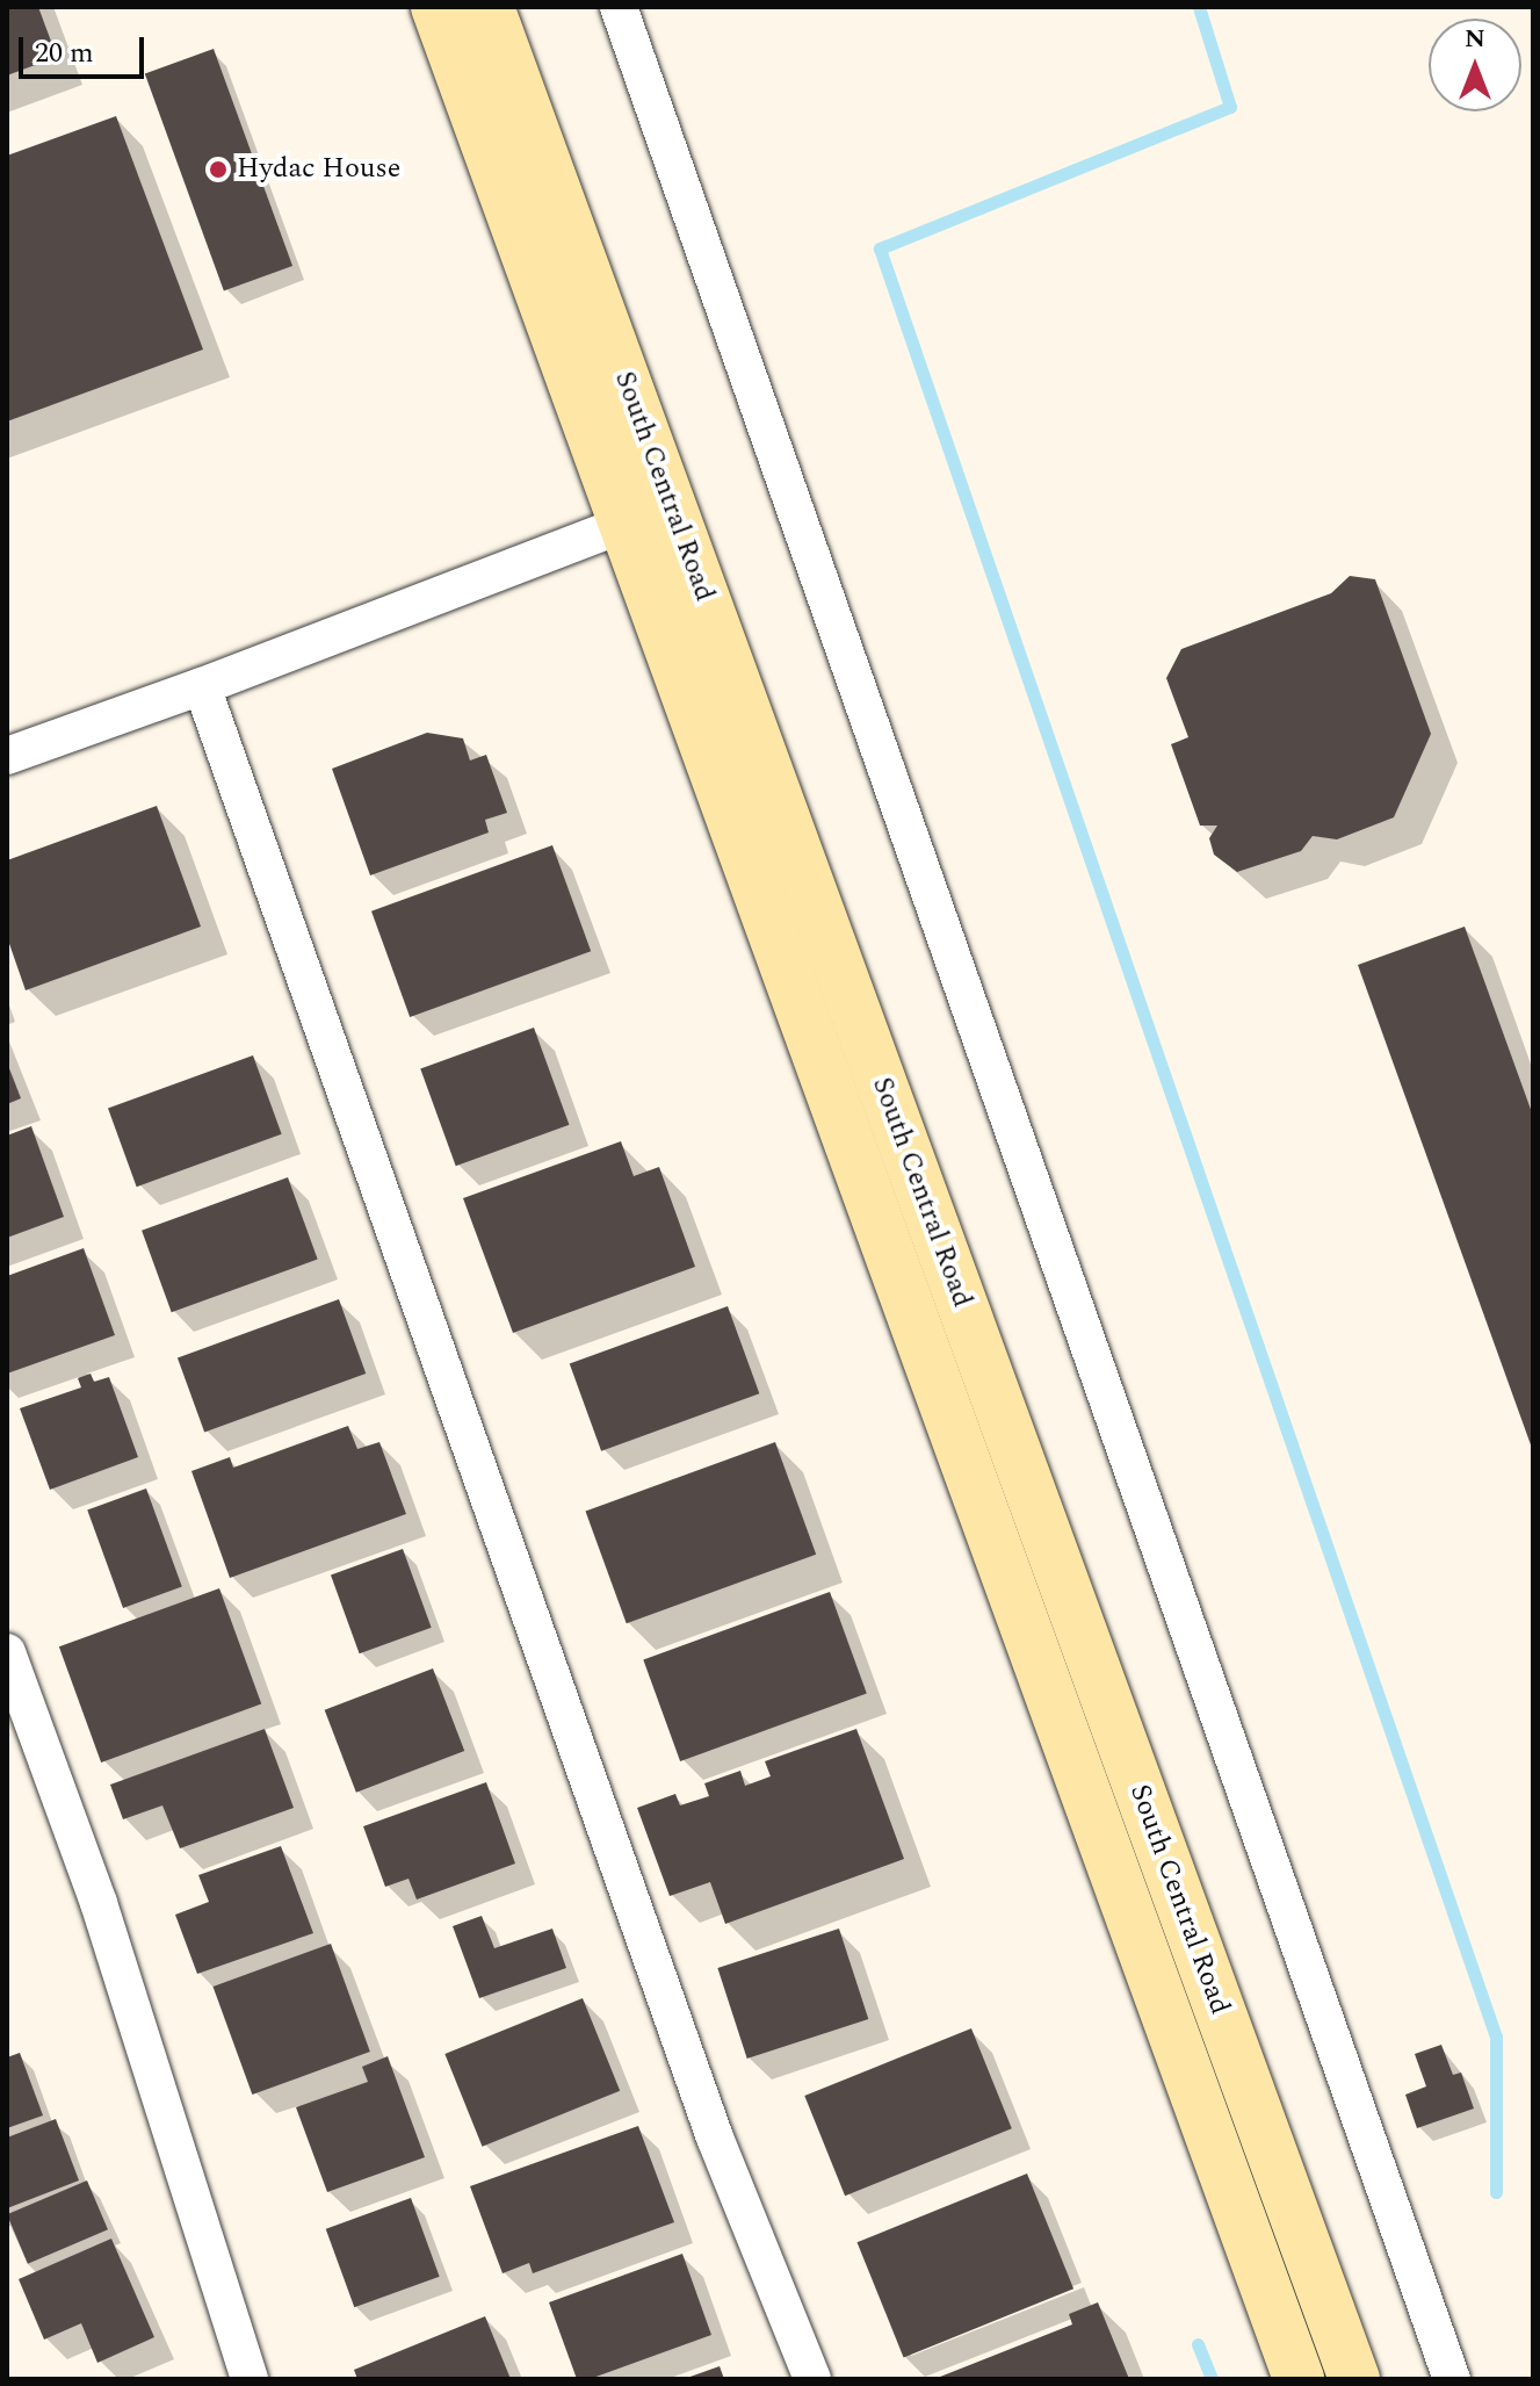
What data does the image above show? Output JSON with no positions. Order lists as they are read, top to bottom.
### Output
{
  "streets": {
    "main road": ["South Central Road"]
  },
  "places": ["Hydac House"],
  "scale_bar": "20 m",
  "north": "top"
}
